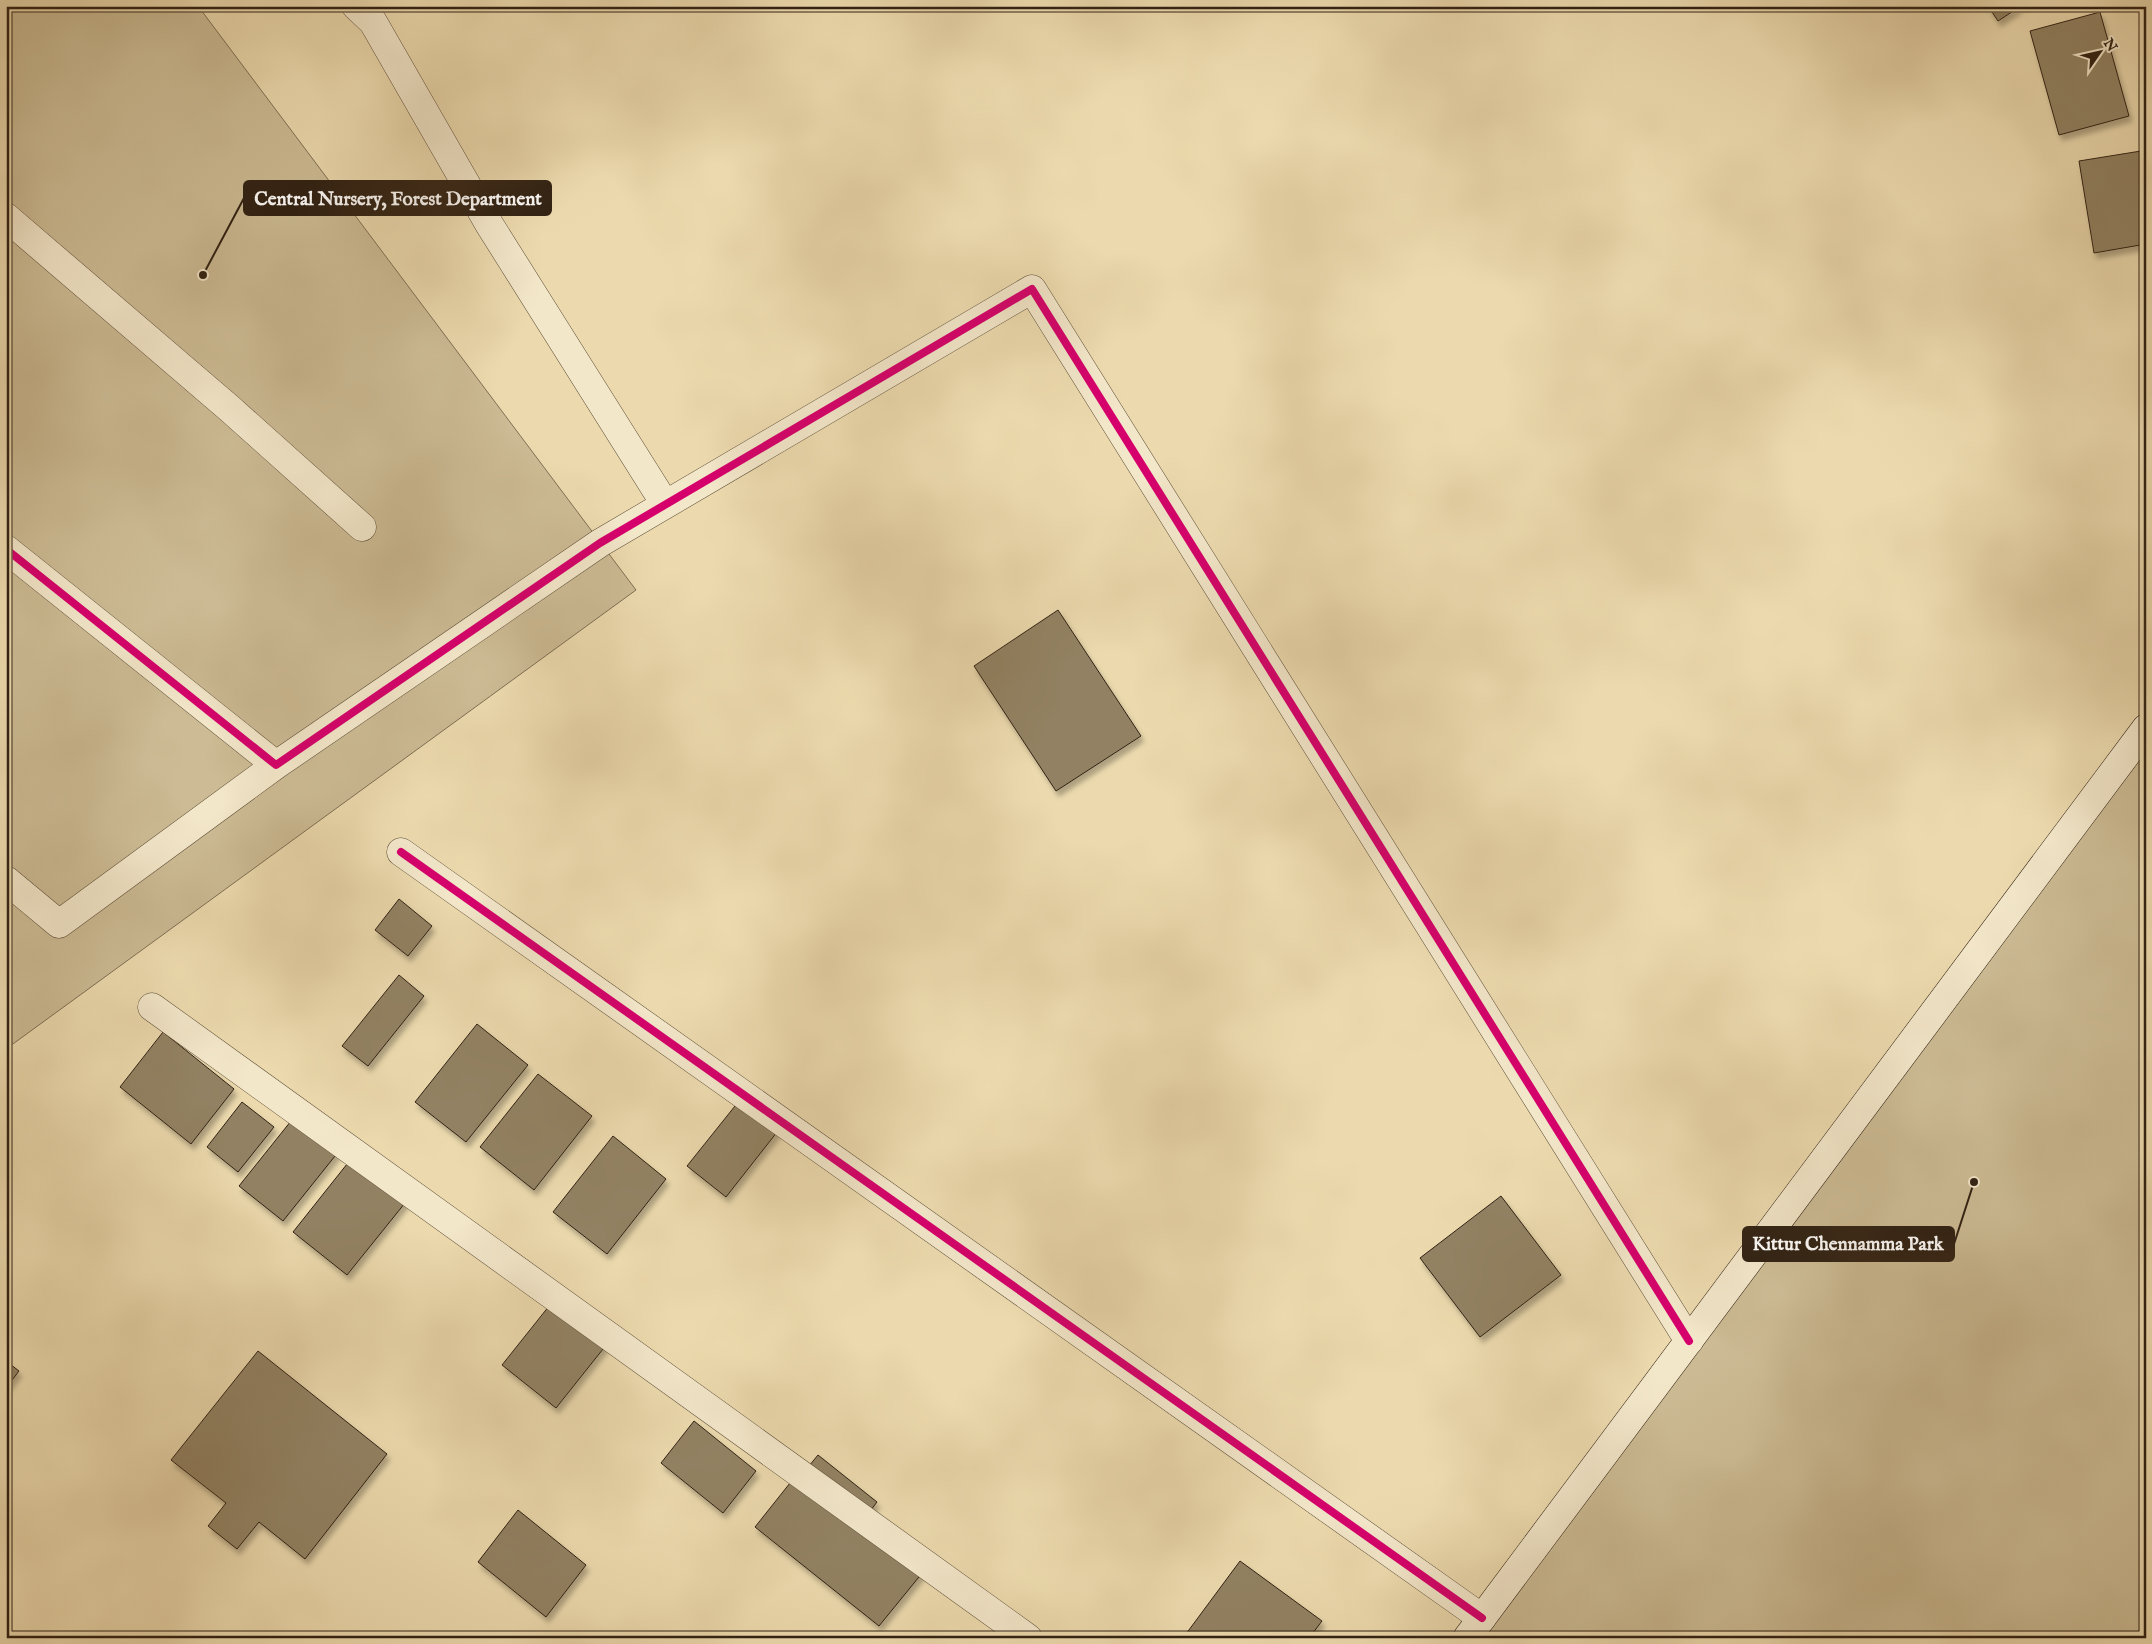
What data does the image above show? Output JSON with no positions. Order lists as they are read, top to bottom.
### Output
{
  "places": ["Central Nursery, Forest Department", "Kittur Chennamma Park"],
  "north": "top right"
}
